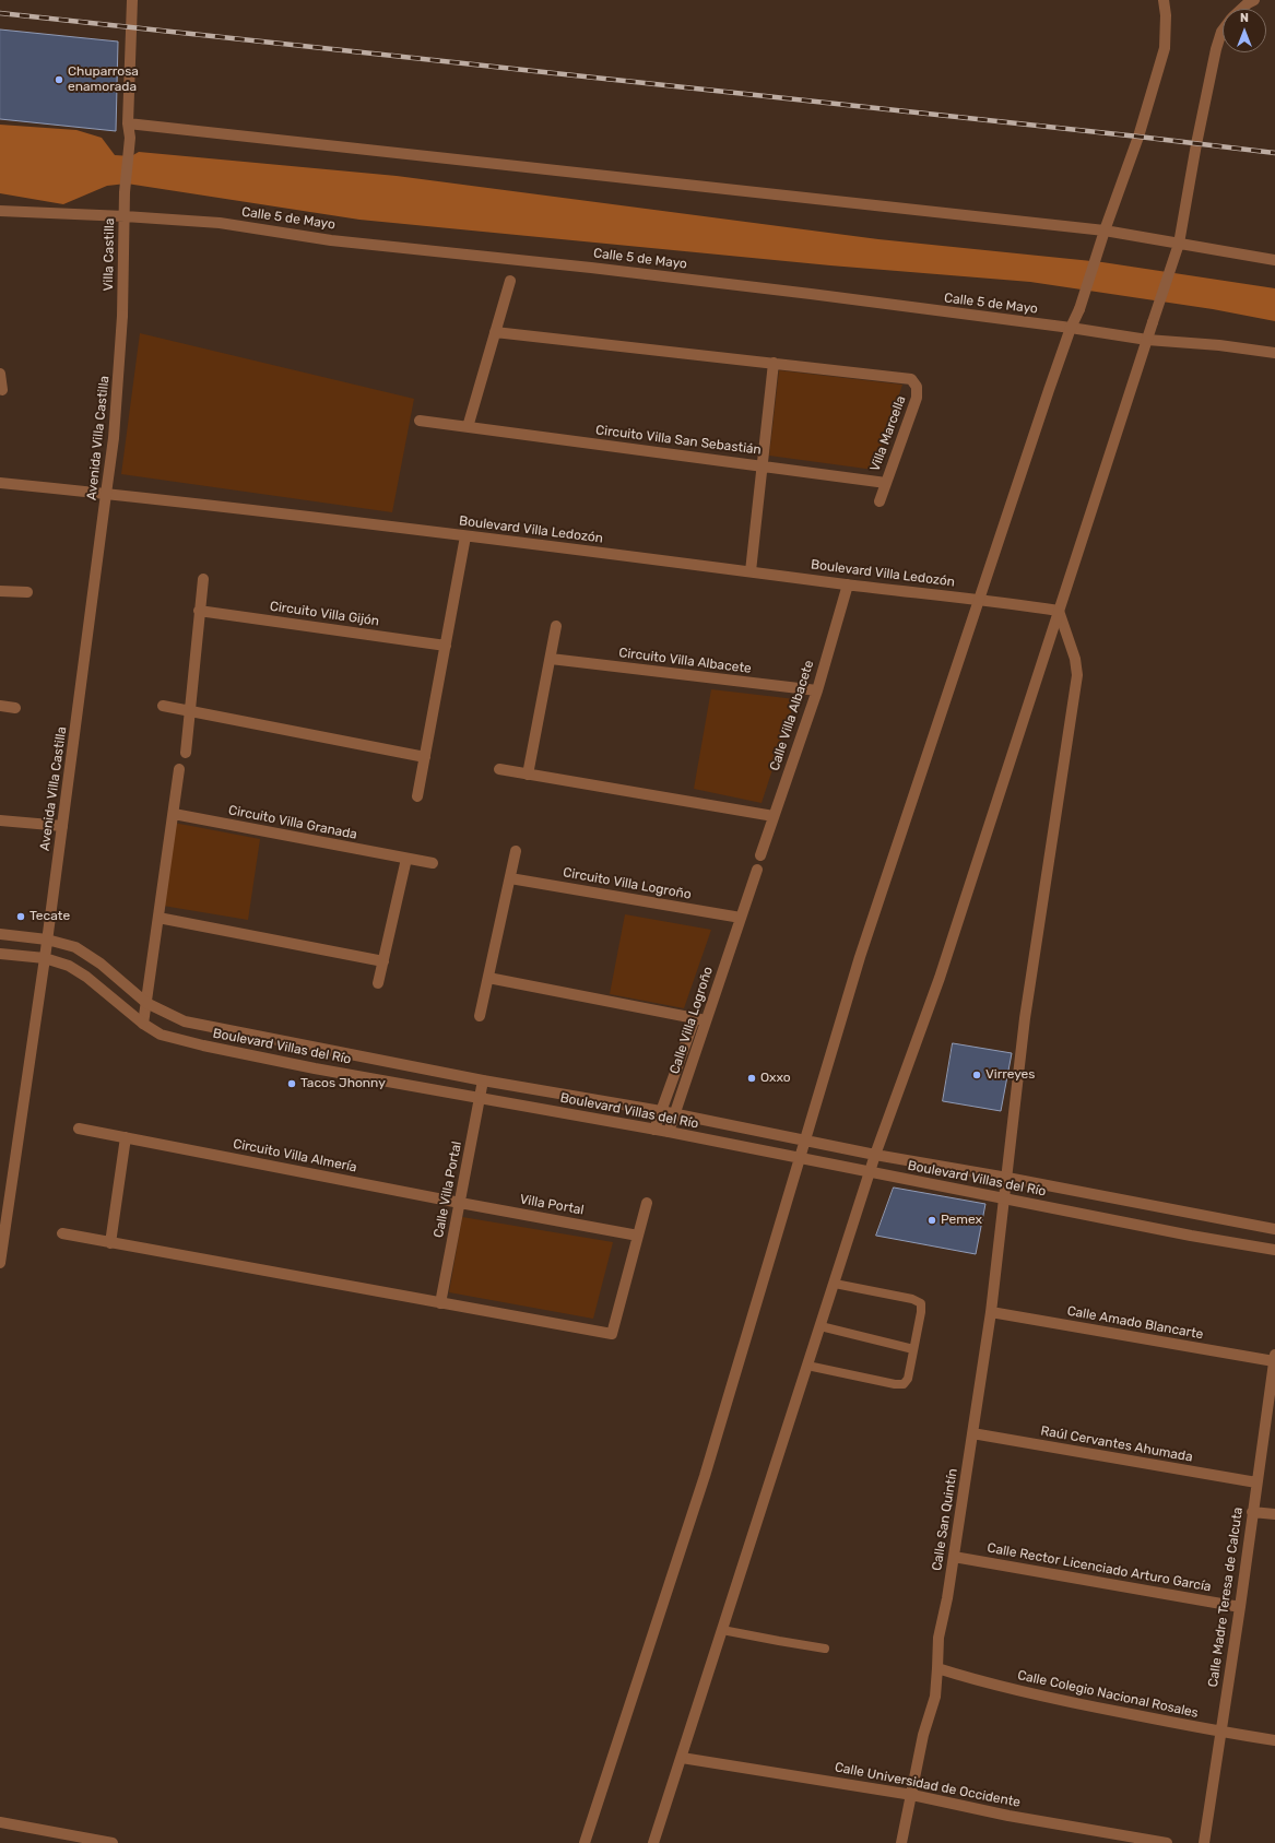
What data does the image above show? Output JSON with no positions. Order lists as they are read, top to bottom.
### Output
{
  "streets": {
    "street": [
      "Calle 5 de Mayo",
      "Villa Castilla",
      "Villa Marcella",
      "Avenida Villa Castilla",
      "Circuito Villa San Sebastián",
      "Boulevard Villa Ledozón",
      "Circuito Villa Gijón",
      "Circuito Villa Albacete",
      "Calle Villa Albacete",
      "Circuito Villa Granada",
      "Circuito Villa Logroño",
      "Calle Villa Logroño",
      "Boulevard Villas del Río",
      "Circuito Villa Almería",
      "Calle Villa Portal",
      "Villa Portal",
      "Calle Amado Blancarte",
      "Raúl Cervantes Ahumada",
      "Calle San Quintín",
      "Calle Rector Licenciado Arturo García",
      "Calle Madre Teresa de Calcuta",
      "Calle Colegio Nacional Rosales",
      "Calle Universidad de Occidente"
    ]
  },
  "crossings": [
    ["Calle 5 de Mayo", "Villa Castilla"],
    ["Villa Castilla", "Avenida Villa Castilla"],
    ["Villa Marcella", "Circuito Villa San Sebastián"],
    ["Avenida Villa Castilla", "Boulevard Villa Ledozón"],
    ["Avenida Villa Castilla", "Boulevard Villas del Río"],
    ["Boulevard Villa Ledozón", "Calle Villa Albacete"],
    ["Boulevard Villa Ledozón", "Calle San Quintín"],
    ["Circuito Villa Albacete", "Calle Villa Albacete"],
    ["Circuito Villa Logroño", "Calle Villa Logroño"],
    ["Calle Villa Logroño", "Boulevard Villas del Río"],
    ["Boulevard Villas del Río", "Calle Villa Portal"],
    ["Boulevard Villas del Río", "Calle San Quintín"],
    ["Circuito Villa Almería", "Calle Villa Portal"],
    ["Circuito Villa Almería", "Villa Portal"],
    ["Calle Villa Portal", "Villa Portal"],
    ["Calle Amado Blancarte", "Calle San Quintín"],
    ["Calle Amado Blancarte", "Calle Madre Teresa de Calcuta"],
    ["Raúl Cervantes Ahumada", "Calle San Quintín"],
    ["Raúl Cervantes Ahumada", "Calle Madre Teresa de Calcuta"],
    ["Calle San Quintín", "Calle Rector Licenciado Arturo García"],
    ["Calle San Quintín", "Calle Colegio Nacional Rosales"],
    ["Calle San Quintín", "Calle Universidad de Occidente"],
    ["Calle Rector Licenciado Arturo García", "Calle Madre Teresa de Calcuta"],
    ["Calle Madre Teresa de Calcuta", "Calle Colegio Nacional Rosales"]
  ],
  "places": [
    "Chuparrosa enamorada",
    "Tecate",
    "Virreyes",
    "Oxxo",
    "Tacos Jhonny",
    "Pemex"
  ],
  "north": "top"
}
